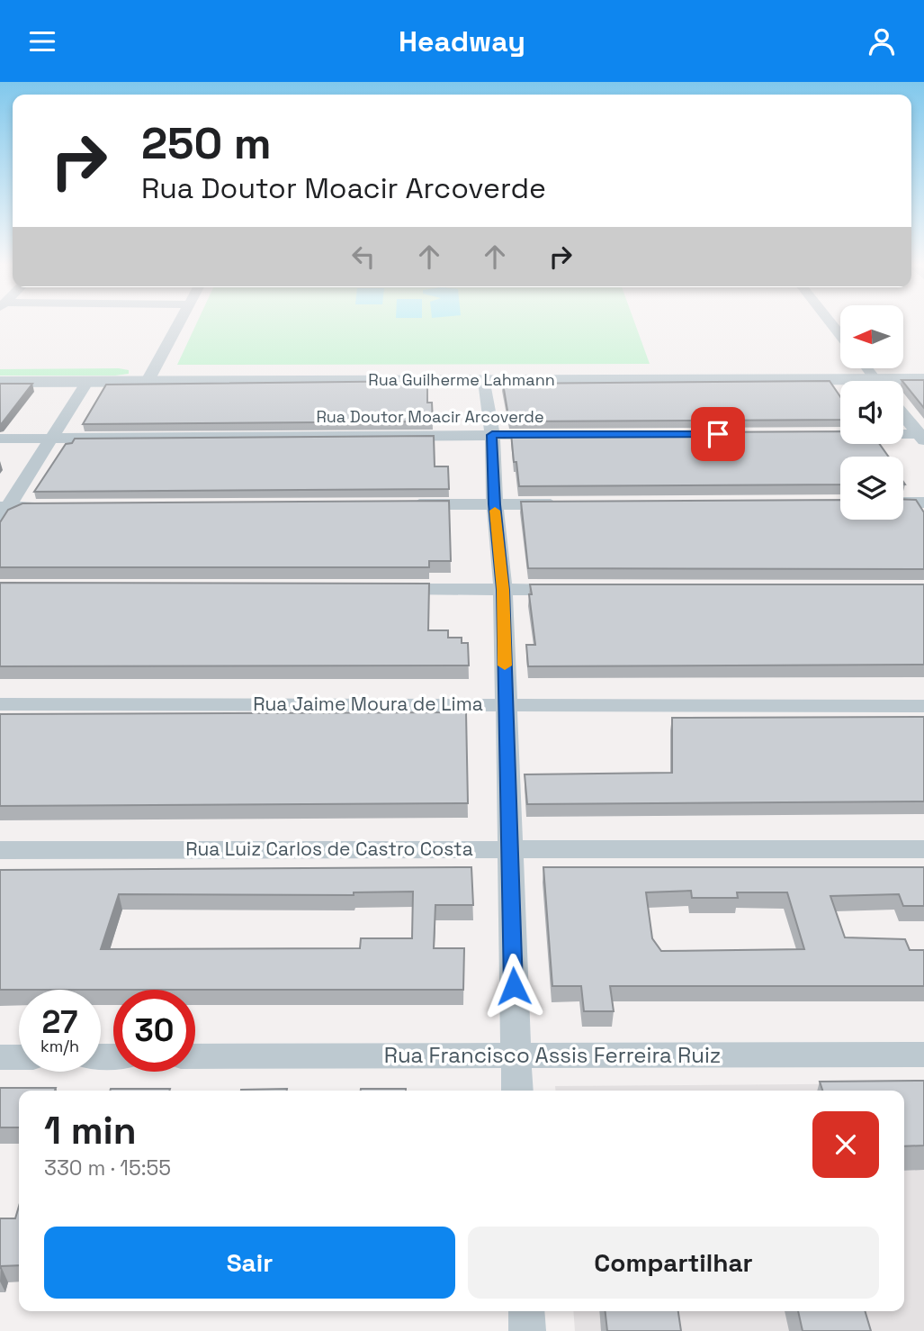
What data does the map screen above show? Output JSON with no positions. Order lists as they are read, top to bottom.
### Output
{
  "streets": {
    "street": [
      "Rua Guilherme Lahmann",
      "Rua Doutor Moacir Arcoverde",
      "Rua Jaime Moura de Lima",
      "Rua Luiz Carlos de Castro Costa",
      "Rua Francisco Assis Ferreira Ruiz"
    ]
  },
  "north": "left",
  "page": {
    "header": "Headway",
    "turn": ["250 m", "Rua Doutor Moacir Arcoverde"],
    "speed": "27 km/h",
    "limit": "30",
    "heading": ["1 min", "330 m · 15:55"],
    "buttons": ["Sair", "Compartilhar"]
  }
}
